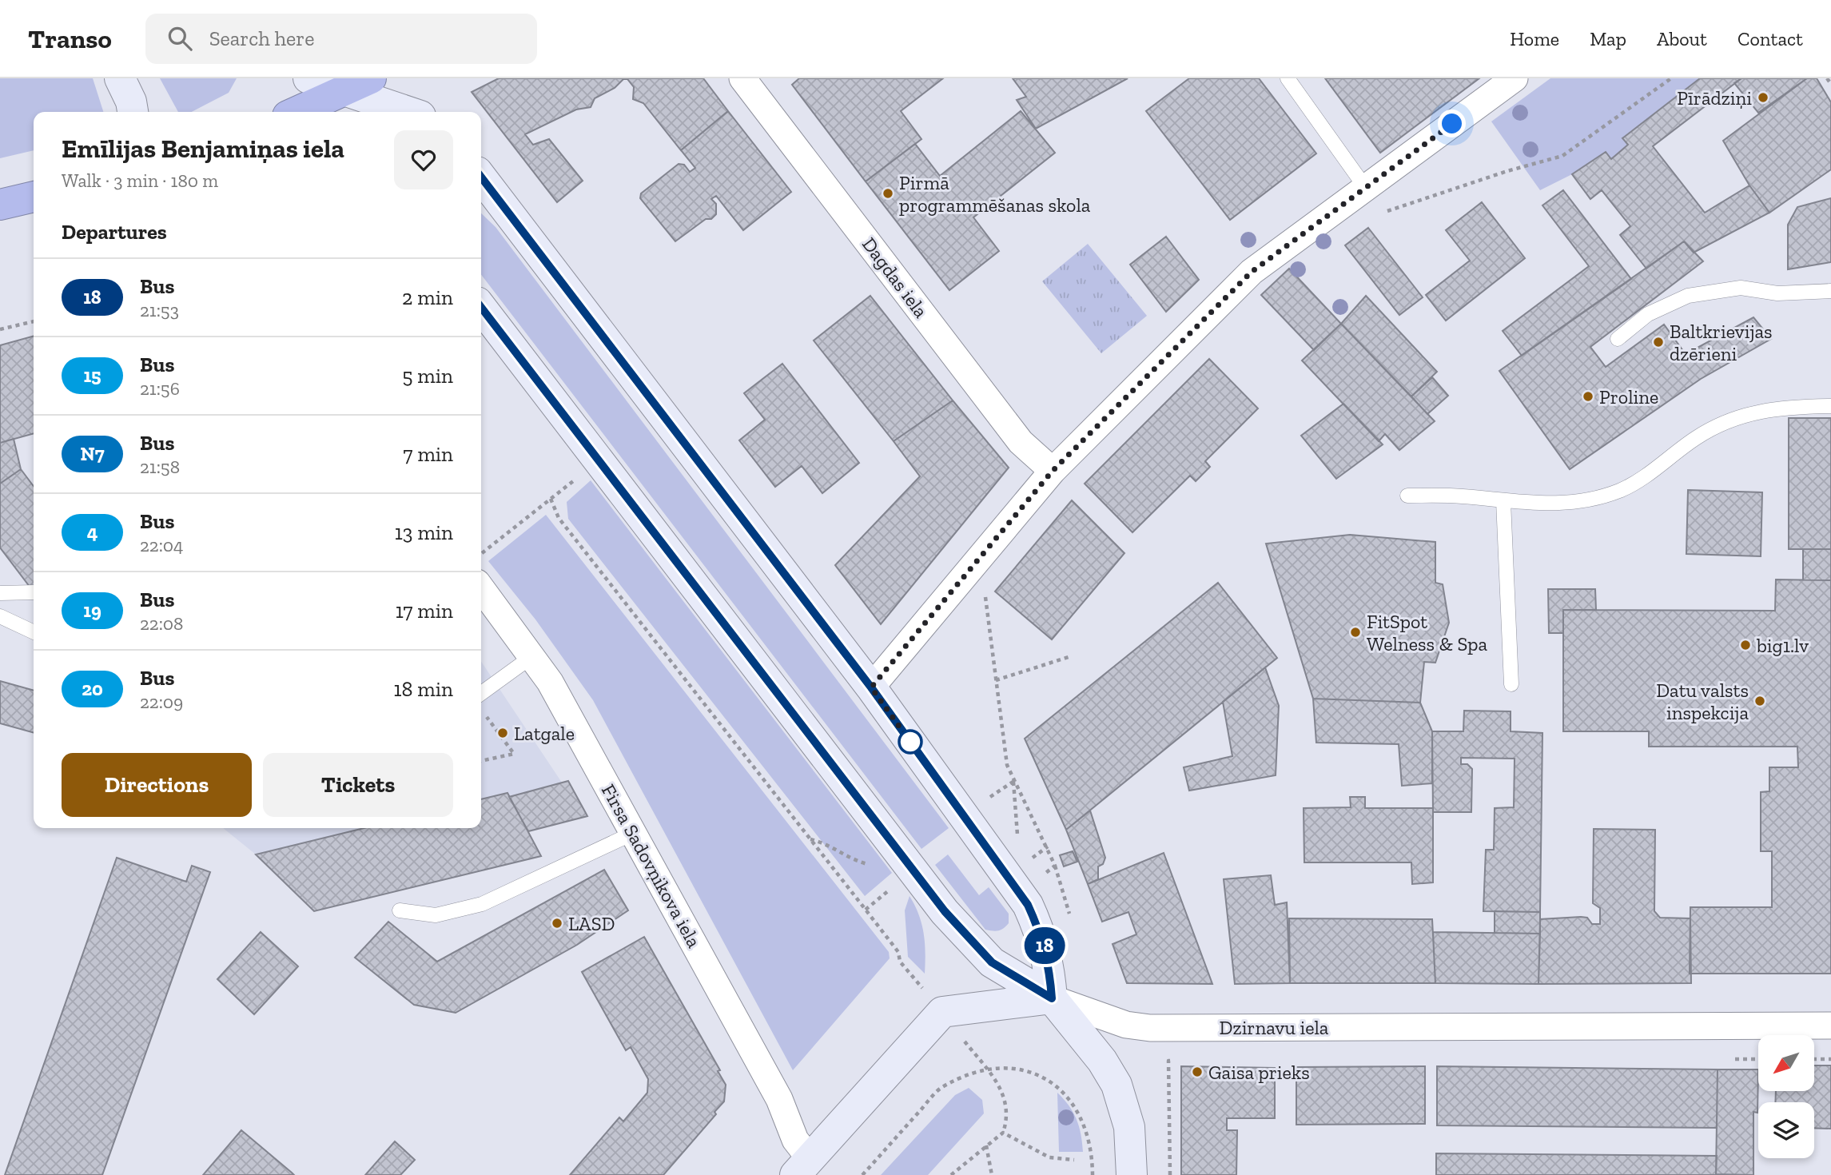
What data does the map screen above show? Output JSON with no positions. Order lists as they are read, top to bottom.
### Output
{
  "streets": {
    "street": ["Dagdas iela", "Firsa Sadovņikova iela", "Dzirnavu iela"]
  },
  "crossings": [
    ["Firsa Sadovņikova iela", "Dzirnavu iela"]
  ],
  "places": [
    "Pīrādziņi",
    "Pirmā programmēšanas skola",
    "Baltkrievijas dzērieni",
    "Proline",
    "FitSpot Welness & Spa",
    "big1.lv",
    "Datu valsts inspekcija",
    "Latgale",
    "LASD",
    "Gaisa prieks"
  ],
  "lines": ["bus line 18"],
  "north": "bottom left",
  "page": {
    "header": "Transo",
    "search": "Search here",
    "nav": [
      "Home",
      "Map",
      "About",
      "Contact"
    ],
    "on_map": "18",
    "heading": [
      ["Emīlijas Benjamiņas iela", "Walk · 3 min · 180 m"],
      "Departures"
    ],
    "list": [
      {
        "mark": "18",
        "name": "Bus",
        "note": "21:53",
        "value": "2 min"
      },
      {
        "mark": "15",
        "name": "Bus",
        "note": "21:56",
        "value": "5 min"
      },
      {
        "mark": "N7",
        "name": "Bus",
        "note": "21:58",
        "value": "7 min"
      },
      {
        "mark": "4",
        "name": "Bus",
        "note": "22:04",
        "value": "13 min"
      },
      {
        "mark": "19",
        "name": "Bus",
        "note": "22:08",
        "value": "17 min"
      },
      {
        "mark": "20",
        "name": "Bus",
        "note": "22:09",
        "value": "18 min"
      }
    ],
    "buttons": ["Directions", "Tickets"]
  }
}
